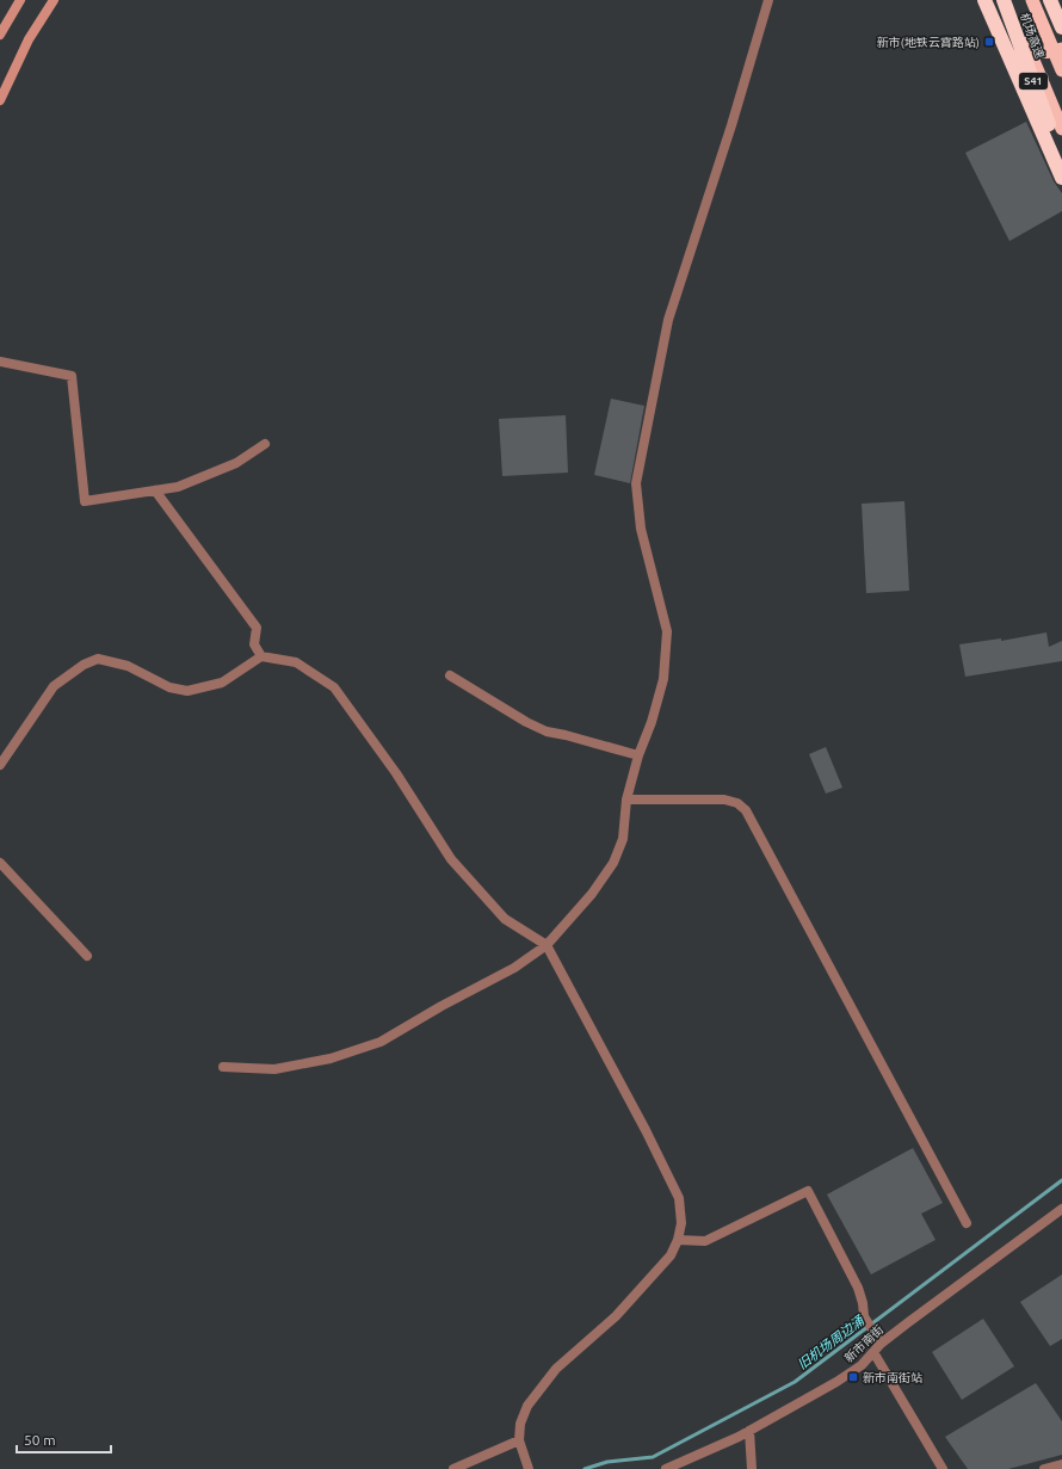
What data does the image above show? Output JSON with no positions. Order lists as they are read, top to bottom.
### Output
{
  "streets": {
    "highway": ["机场高速", "S41"],
    "street": ["新市南街"]
  },
  "water": ["旧机场周边涌"],
  "places": {
    "transit": ["新市(地铁云霄路站)", "新市南街站"]
  },
  "scale_bar": "50 m"
}
